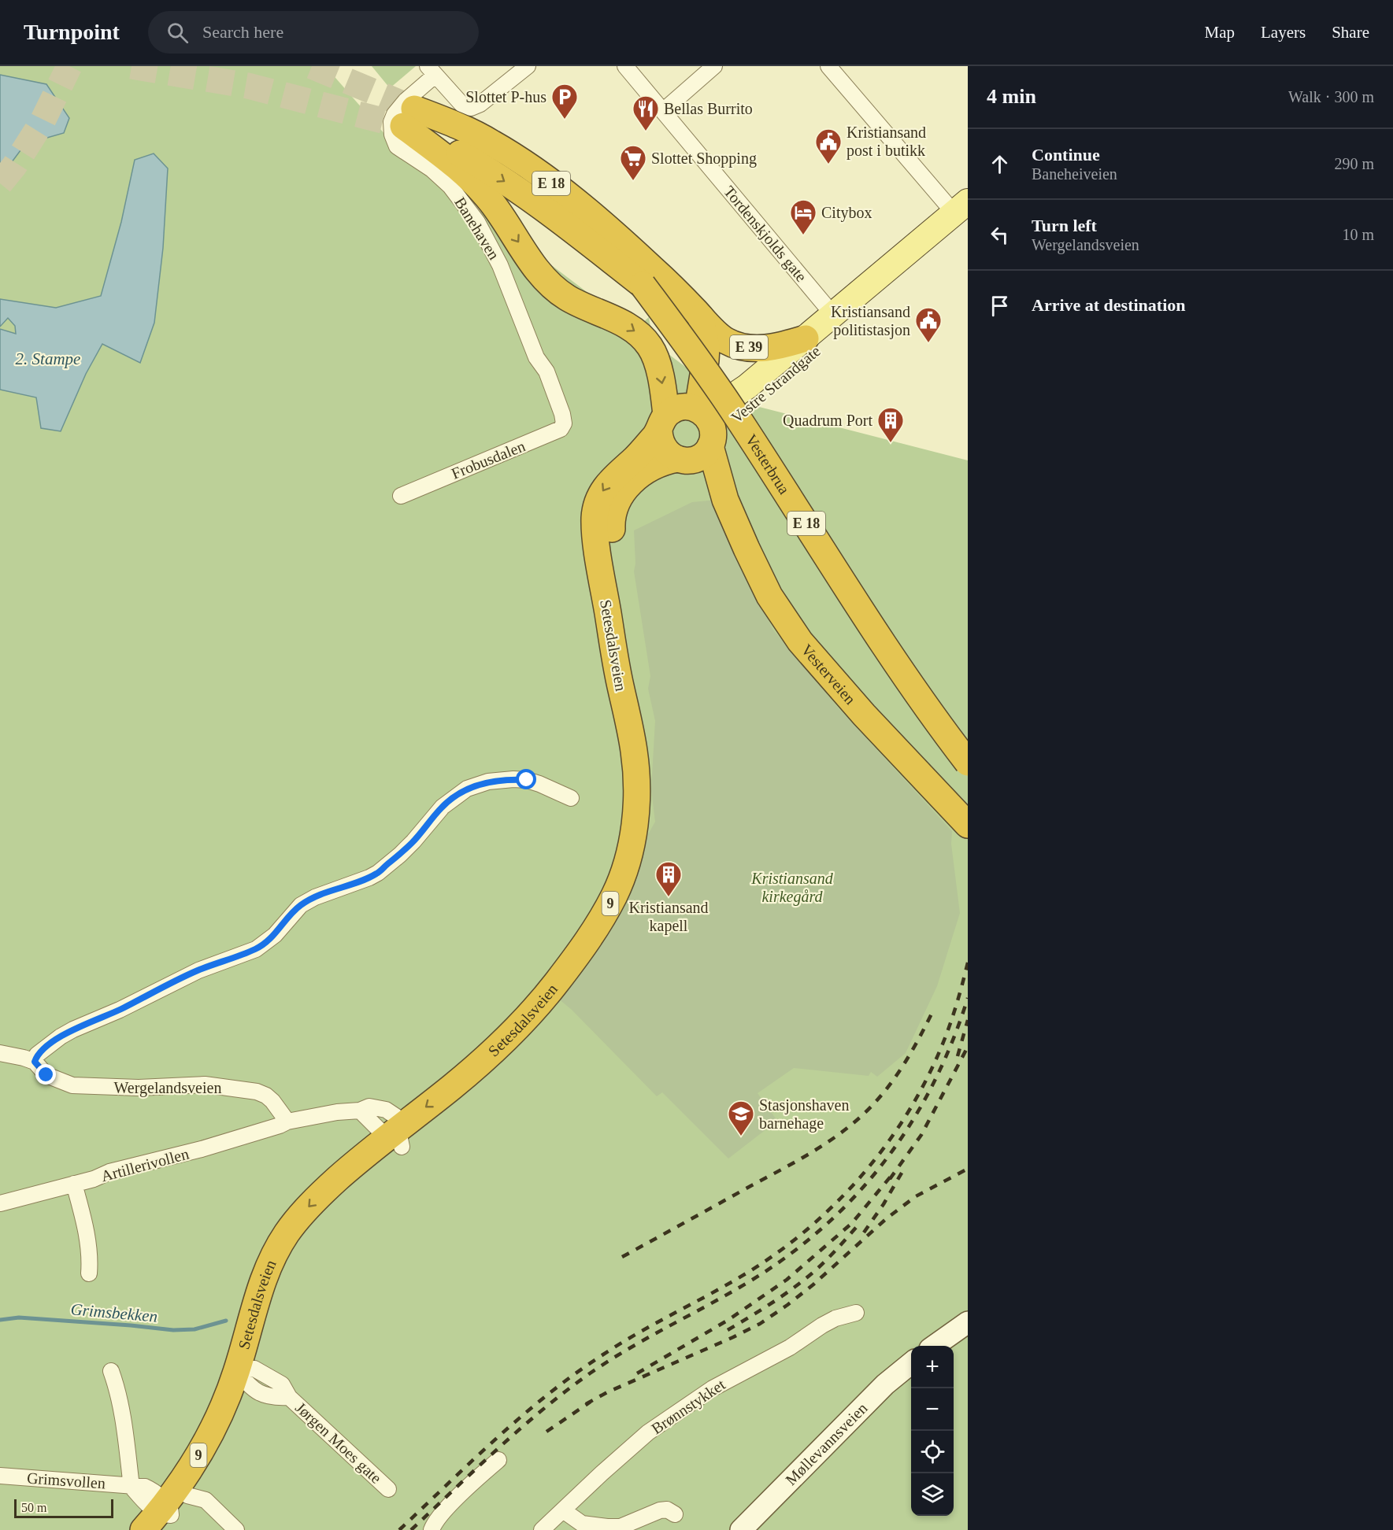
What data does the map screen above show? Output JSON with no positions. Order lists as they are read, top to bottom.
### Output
{
  "streets": {
    "highway": [
      "E 18",
      "E 39",
      "Vesterbrua",
      "Setesdalsveien",
      "Vesterveien",
      "9"
    ],
    "main road": ["Vestre Strandgate", "Møllevannsveien"],
    "street": [
      "Banehaven",
      "Tordenskjolds gate",
      "Frobusdalen",
      "Wergelandsveien",
      "Artillerivollen",
      "Brønnstykket",
      "Jørgen Moes gate",
      "Grimsvollen"
    ]
  },
  "crossings": [
    ["E 18", "E 39"],
    ["E 18", "Vesterbrua"],
    ["Banehaven", "Frobusdalen"],
    ["Tordenskjolds gate", "Vestre Strandgate"],
    ["E 39", "Vestre Strandgate"],
    ["Vestre Strandgate", "Setesdalsveien"],
    ["Vestre Strandgate", "Vesterveien"],
    ["Setesdalsveien", "Vesterveien"],
    ["Setesdalsveien", "Jørgen Moes gate"],
    ["Setesdalsveien", "Grimsvollen"],
    ["Wergelandsveien", "Artillerivollen"]
  ],
  "one_way": ["Setesdalsveien"],
  "water": ["2. Stampe", "Grimsbekken"],
  "parks": ["Kristiansand kirkegård"],
  "places": {
    "parking": ["Slottet P-hus"],
    "restaurant": ["Bellas Burrito"],
    "public building": ["Kristiansand post i butikk", "Kristiansand politistasjon"],
    "supermarket": ["Slottet Shopping"],
    "hotel": ["Citybox"],
    "building": ["Quadrum Port", "Kristiansand kapell"],
    "school or university": ["Stasjonshaven barnehage"]
  },
  "scale_bar": "50 m",
  "page": {
    "header": "Turnpoint",
    "search": "Search here",
    "nav": ["Map", "Layers", "Share"],
    "heading": ["4 min", "Walk · 300 m"],
    "list": [
      ["Continue", "Baneheiveien", "290 m"],
      ["Turn left", "Wergelandsveien", "10 m"],
      "Arrive at destination"
    ],
    "map_buttons": ["+", "−"],
    "scale": "50 m"
  }
}
